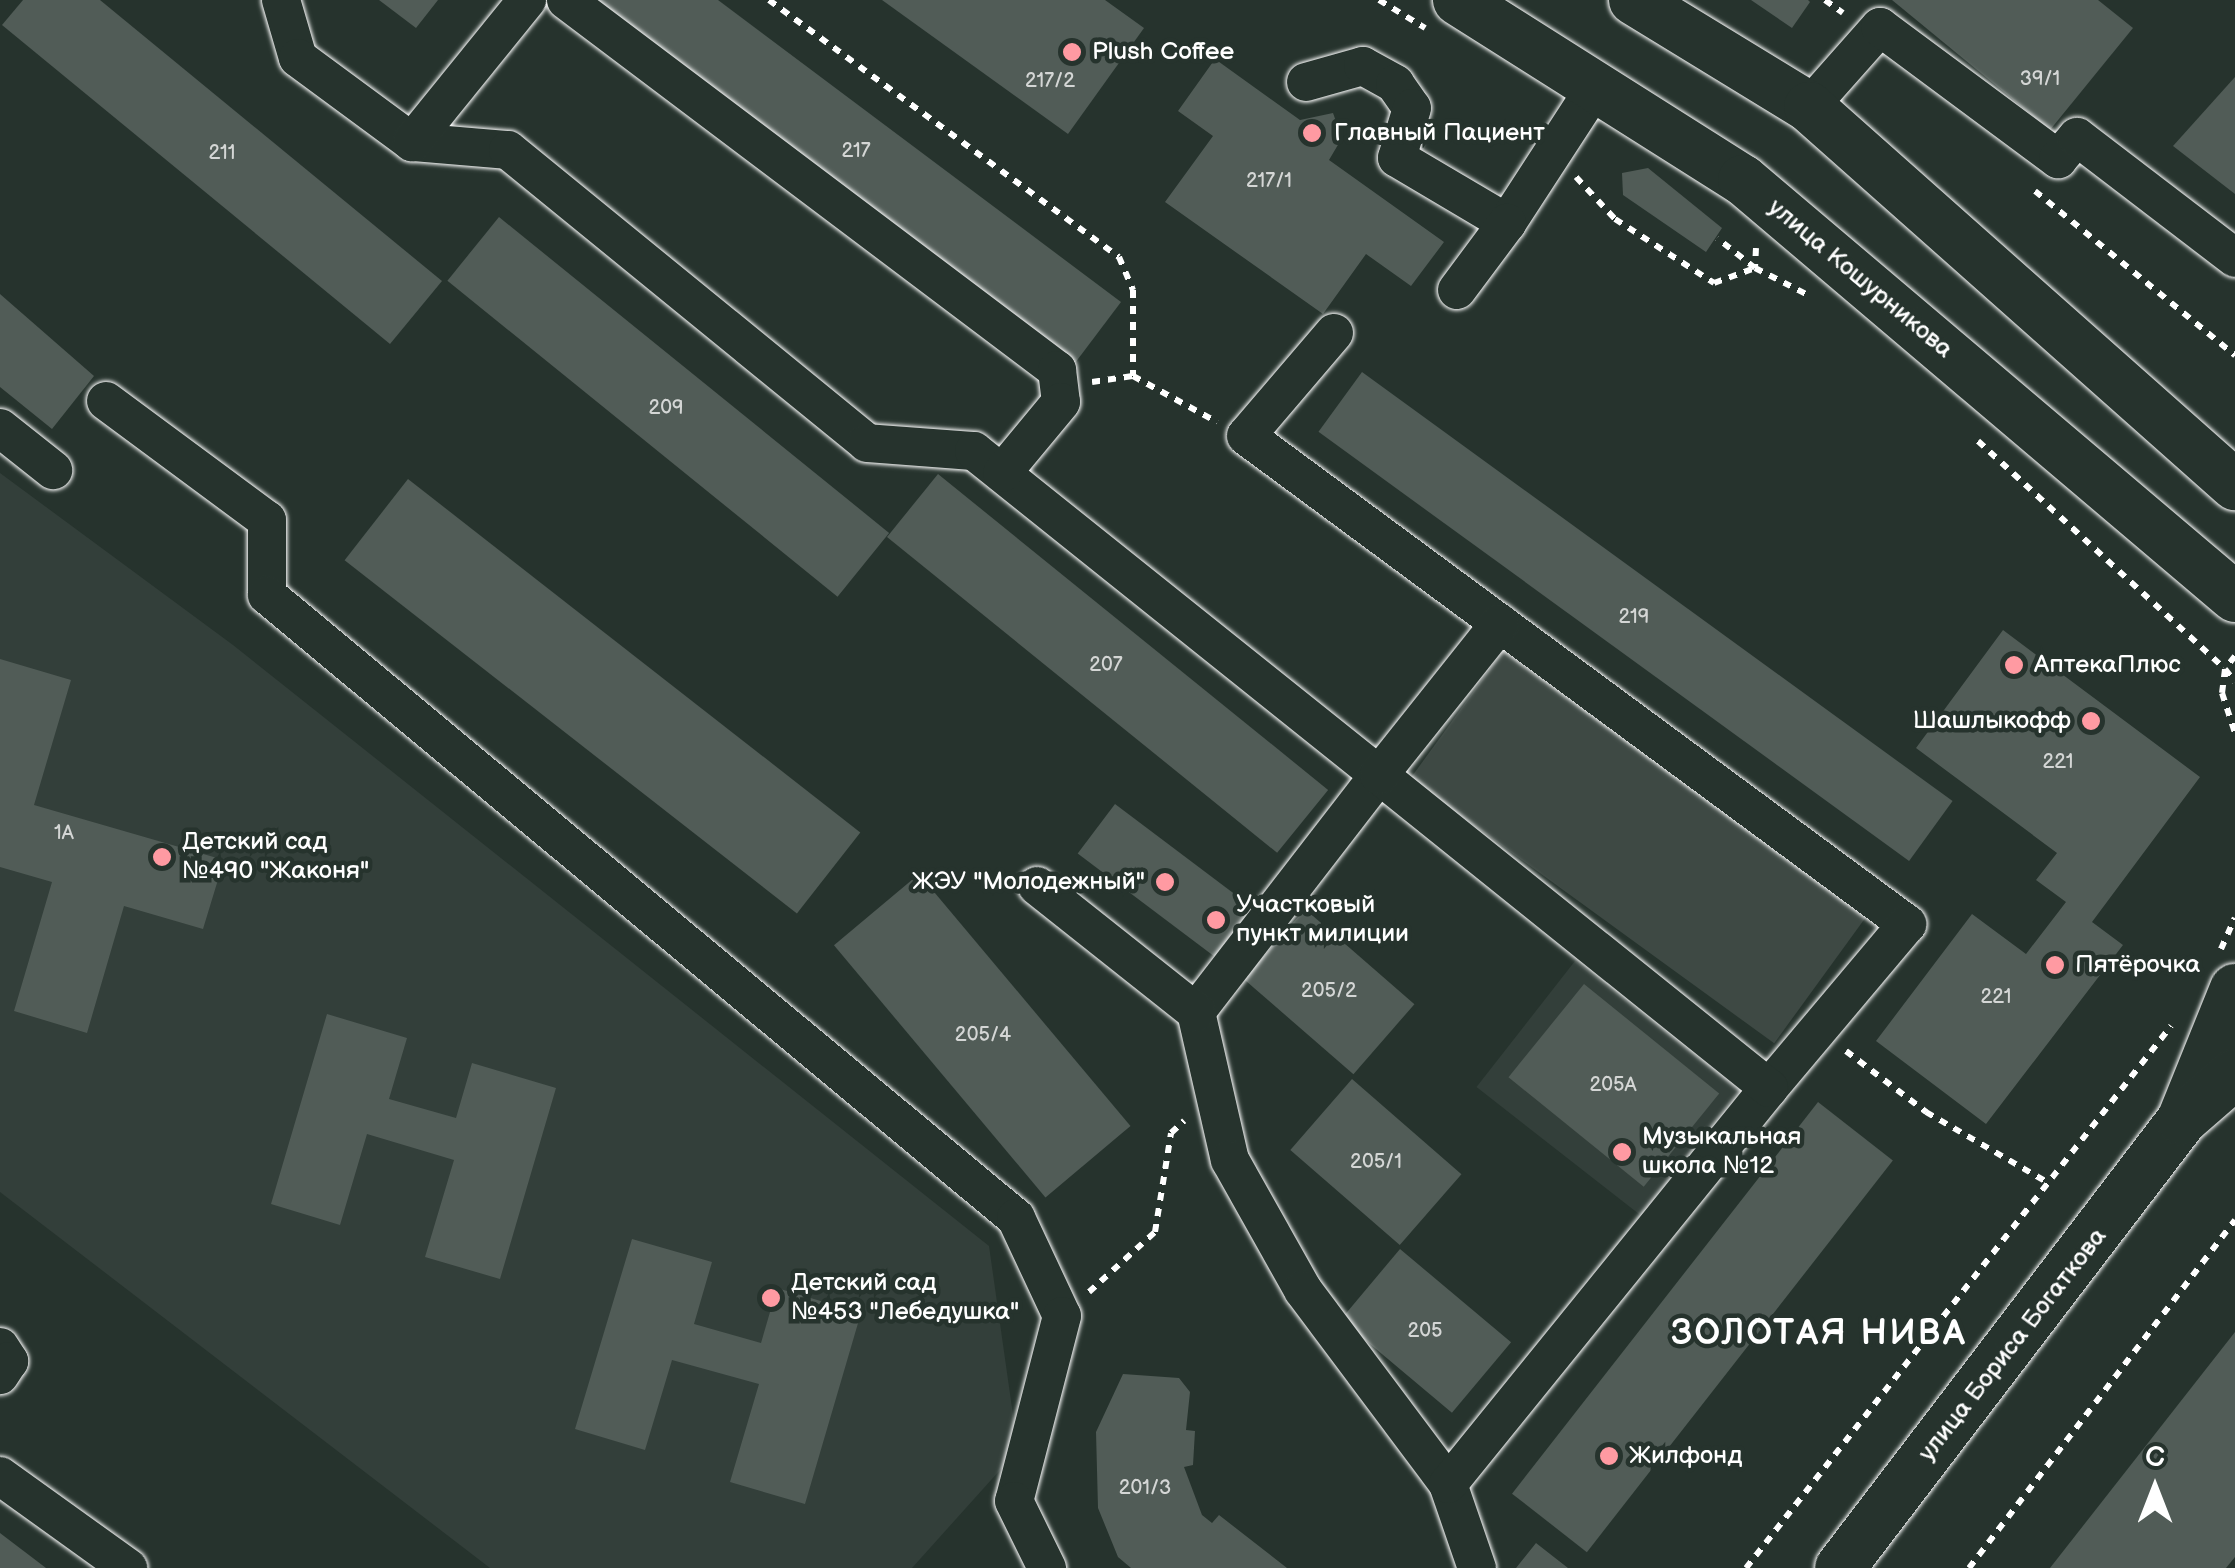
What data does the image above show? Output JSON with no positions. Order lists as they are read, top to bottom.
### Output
{
  "streets": {
    "main road": ["улица Кошурникова", "улица Бориса Богаткова"]
  },
  "districts": ["ЗОЛОТАЯ НИВА"],
  "places": [
    "Plush Coffee",
    "Главный Пациент",
    "АптекаПлюс",
    "Шашлыкофф",
    "Детский сад №490 \"Жаконя\"",
    "ЖЭУ \"Молодежный\"",
    "Участковый пункт милиции",
    "Пятёрочка",
    "Музыкальная школа №12",
    "Детский сад №453 \"Лебедушка\"",
    "Жилфонд"
  ],
  "house_numbers": [
    "39/1",
    "217/2",
    "217",
    "211",
    "217/1",
    "209",
    "219",
    "207",
    "221",
    "1А",
    "205/2",
    "221",
    "205/4",
    "205А",
    "205/1",
    "205",
    "201/3"
  ],
  "north": "top"
}
